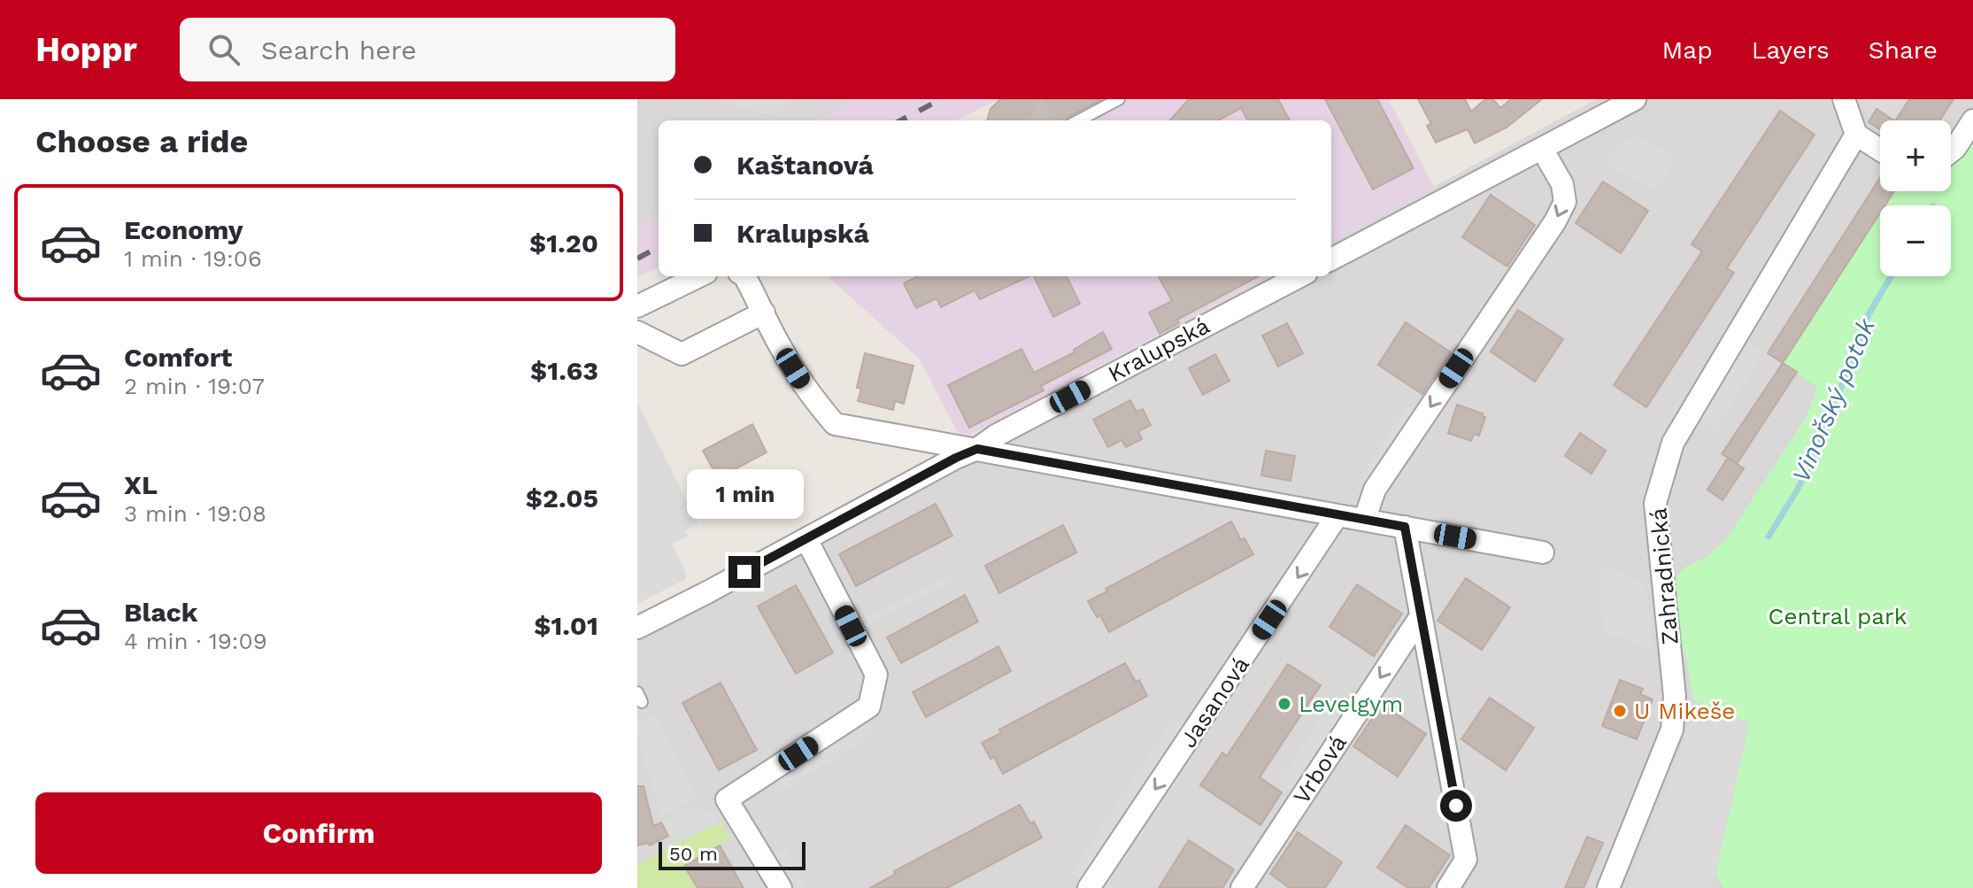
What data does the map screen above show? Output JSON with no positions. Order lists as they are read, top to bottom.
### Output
{
  "streets": {
    "street": [
      "Kralupská",
      "Zahradnická",
      "Jasanová",
      "Vrbová"
    ]
  },
  "one_way": ["Jasanová", "Vrbová"],
  "water": ["Vinořský potok"],
  "parks": ["Central park"],
  "places": ["Levelgym", "U Mikeše"],
  "scale_bar": "50 m",
  "page": {
    "header": "Hoppr",
    "search": "Search here",
    "nav": ["Map", "Layers", "Share"],
    "heading": "Choose a ride",
    "map_buttons": ["+", "−"],
    "banner": ["Kaštanová", "Kralupská"],
    "list": [
      {
        "name": "Economy",
        "note": "1 min · 19:06",
        "value": "$1.20"
      },
      {
        "name": "Comfort",
        "note": "2 min · 19:07",
        "value": "$1.63"
      },
      {
        "name": "XL",
        "note": "3 min · 19:08",
        "value": "$2.05"
      },
      {
        "name": "Black",
        "note": "4 min · 19:09",
        "value": "$1.01"
      }
    ],
    "bubble": "1 min",
    "buttons": "Confirm",
    "scale": "50 m"
  }
}
